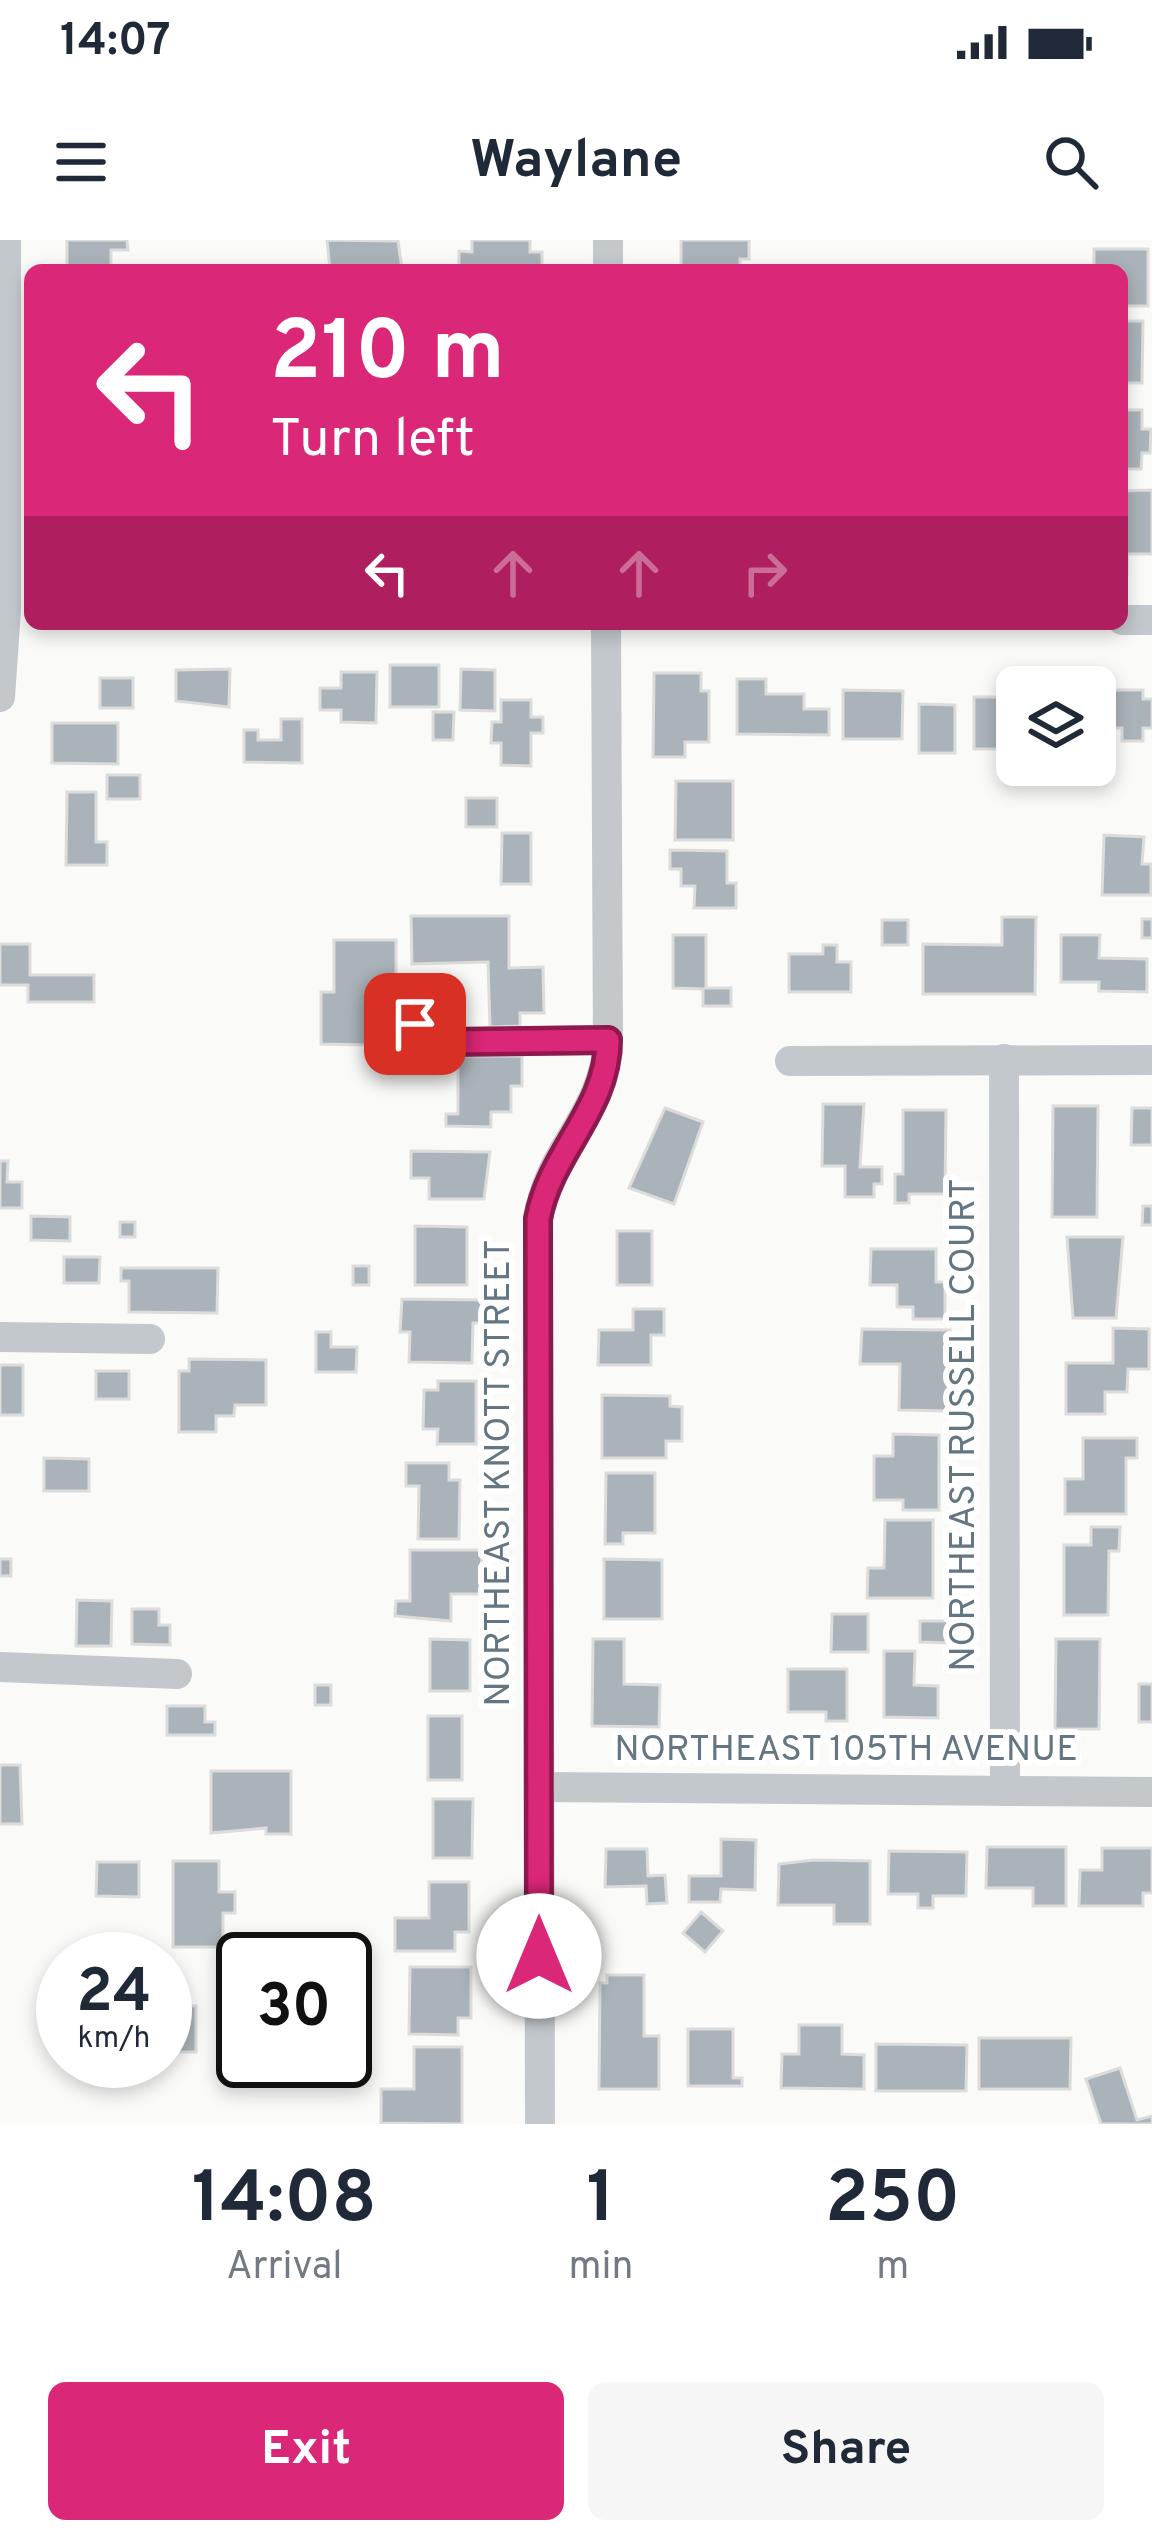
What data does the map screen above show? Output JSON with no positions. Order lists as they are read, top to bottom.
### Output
{
  "streets": {
    "street": ["NORTHEAST RUSSELL COURT", "NORTHEAST KNOTT STREET", "NORTHEAST 105TH AVENUE"]
  },
  "crossings": [
    ["NORTHEAST RUSSELL COURT", "NORTHEAST 105TH AVENUE"],
    ["NORTHEAST KNOTT STREET", "NORTHEAST 105TH AVENUE"]
  ],
  "page": {
    "status": "14:07",
    "header": "Waylane",
    "turn": ["210 m", "Turn left"],
    "speed": "24 km/h",
    "limit": "30",
    "eta": [
      "14:08",
      "Arrival",
      "1",
      "min",
      "250",
      "m"
    ],
    "buttons": ["Exit", "Share"]
  }
}
